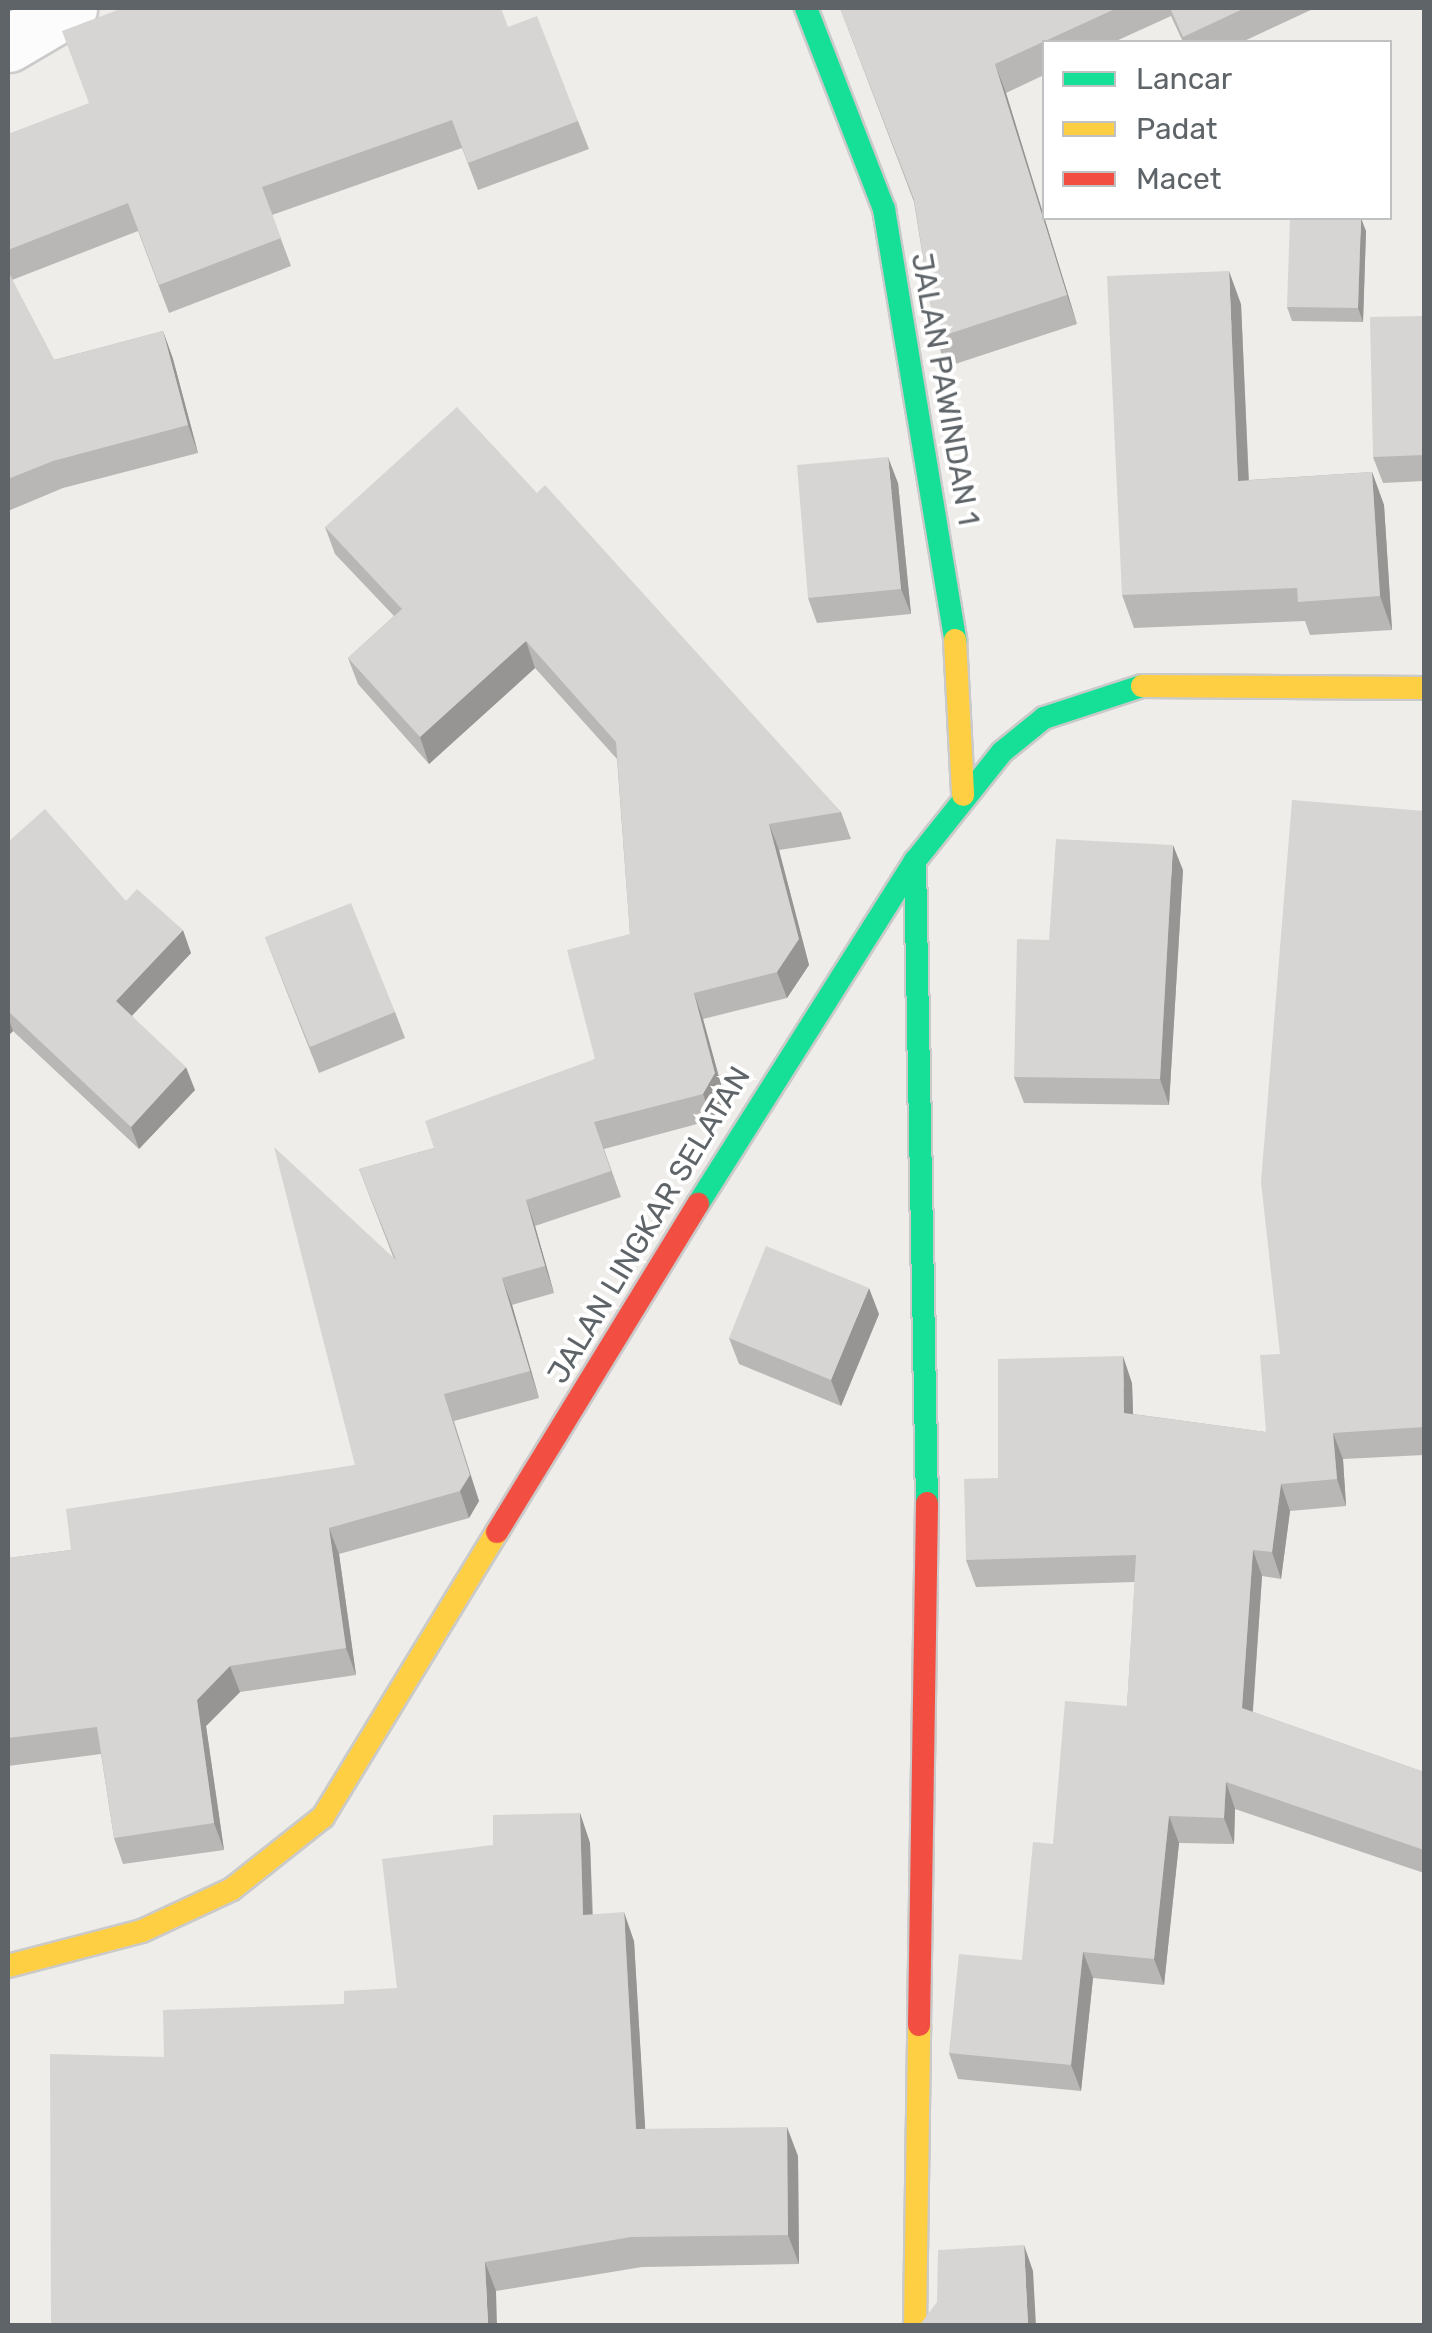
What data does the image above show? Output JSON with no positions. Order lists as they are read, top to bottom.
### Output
{
  "streets": {
    "street": ["JALAN PAWINDAN 1", "JALAN LINGKAR SELATAN"]
  },
  "crossings": [
    ["JALAN PAWINDAN 1", "JALAN LINGKAR SELATAN"]
  ],
  "legend": ["Lancar", "Padat", "Macet"]
}
